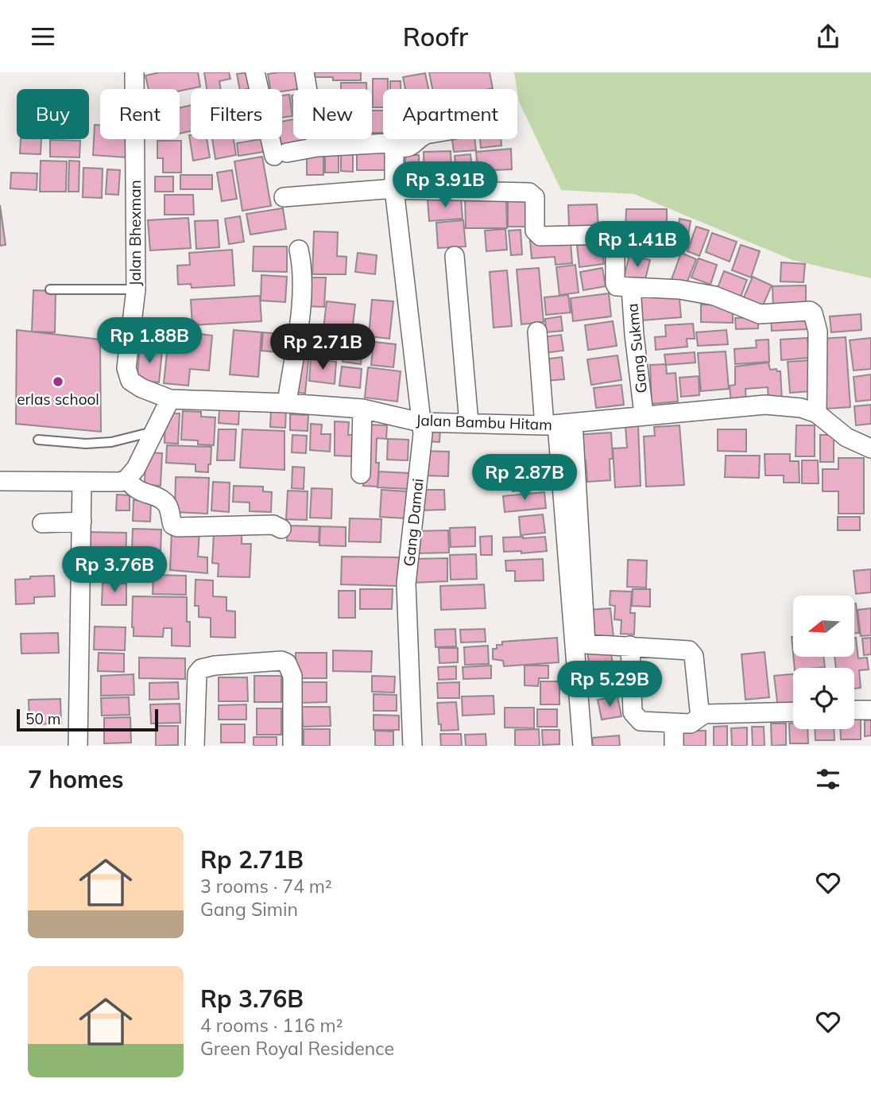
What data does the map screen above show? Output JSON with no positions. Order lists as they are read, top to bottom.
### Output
{
  "streets": {
    "street": [
      "Jalan Bhexman",
      "Gang Sukma",
      "Jalan Bambu Hitam",
      "Gang Damai"
    ]
  },
  "crossings": [
    ["Jalan Bhexman", "Jalan Bambu Hitam"],
    ["Gang Sukma", "Jalan Bambu Hitam"],
    ["Jalan Bambu Hitam", "Gang Damai"]
  ],
  "places": ["erlas school"],
  "scale_bar": "50 m",
  "north": "left",
  "page": {
    "header": "Roofr",
    "chip": [
      "Buy",
      "Rent",
      "Filters",
      "New",
      "Apartment"
    ],
    "price": [
      "Rp 3.91B",
      "Rp 1.41B",
      "Rp 1.88B",
      "Rp 2.71B",
      "Rp 2.87B",
      "Rp 3.76B",
      "Rp 5.29B"
    ],
    "scale": "50 m",
    "heading": "7 homes",
    "list": [
      {
        "name": "Rp 2.71B",
        "note": "3 rooms · 74 m² · Gang Simin"
      },
      {
        "name": "Rp 3.76B",
        "note": "4 rooms · 116 m² · Green Royal Residence"
      }
    ]
  }
}
